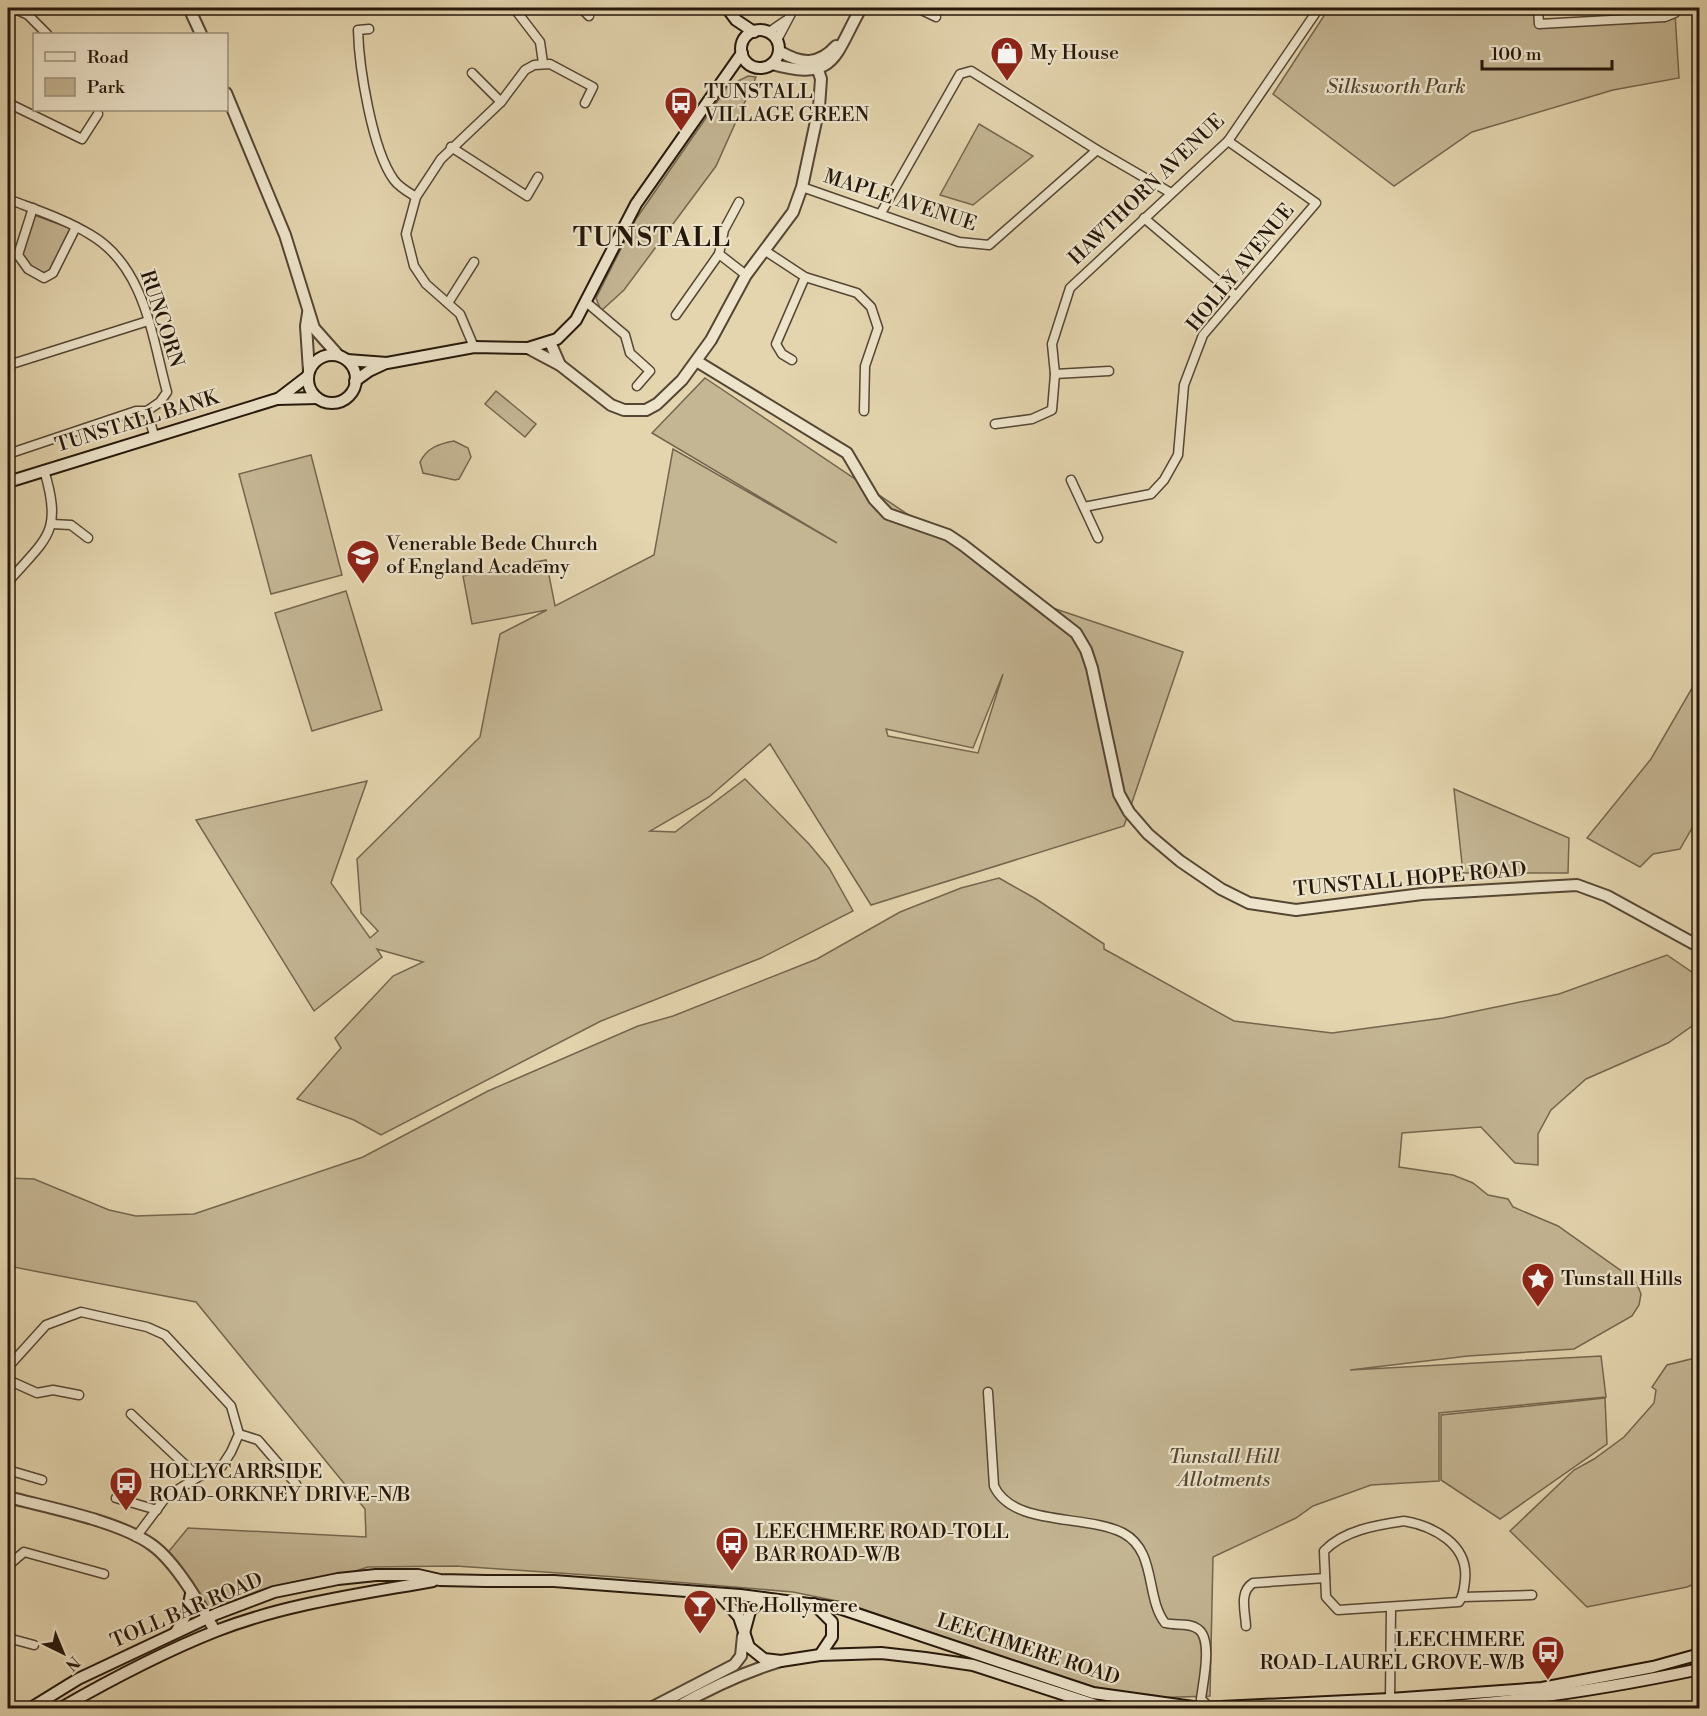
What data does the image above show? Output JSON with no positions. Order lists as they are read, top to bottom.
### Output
{
  "streets": {
    "main road": [
      "TUNSTALL BANK",
      "TUNSTALL HOPE ROAD",
      "TOLL BAR ROAD",
      "LEECHMERE ROAD"
    ],
    "street": [
      "HAWTHORN AVENUE",
      "MAPLE AVENUE",
      "HOLLY AVENUE",
      "RUNCORN"
    ]
  },
  "crossings": [
    ["HAWTHORN AVENUE", "HOLLY AVENUE"],
    ["TOLL BAR ROAD", "LEECHMERE ROAD"]
  ],
  "districts": ["TUNSTALL"],
  "parks": ["Silksworth Park", "Tunstall Hill Allotments"],
  "places": {
    "shop": ["My House"],
    "bus stop": [
      "TUNSTALL VILLAGE GREEN",
      "HOLLYCARRSIDE ROAD-ORKNEY DRIVE-N/B",
      "LEECHMERE ROAD-TOLL BAR ROAD-W/B",
      "LEECHMERE ROAD-LAUREL GROVE-W/B"
    ],
    "school or university": ["Venerable Bede Church of England Academy"],
    "place": ["Tunstall Hills"],
    "bar": ["The Hollymere"]
  },
  "legend": ["Road", "Park"],
  "scale_bar": "100 m",
  "north": "bottom right"
}
